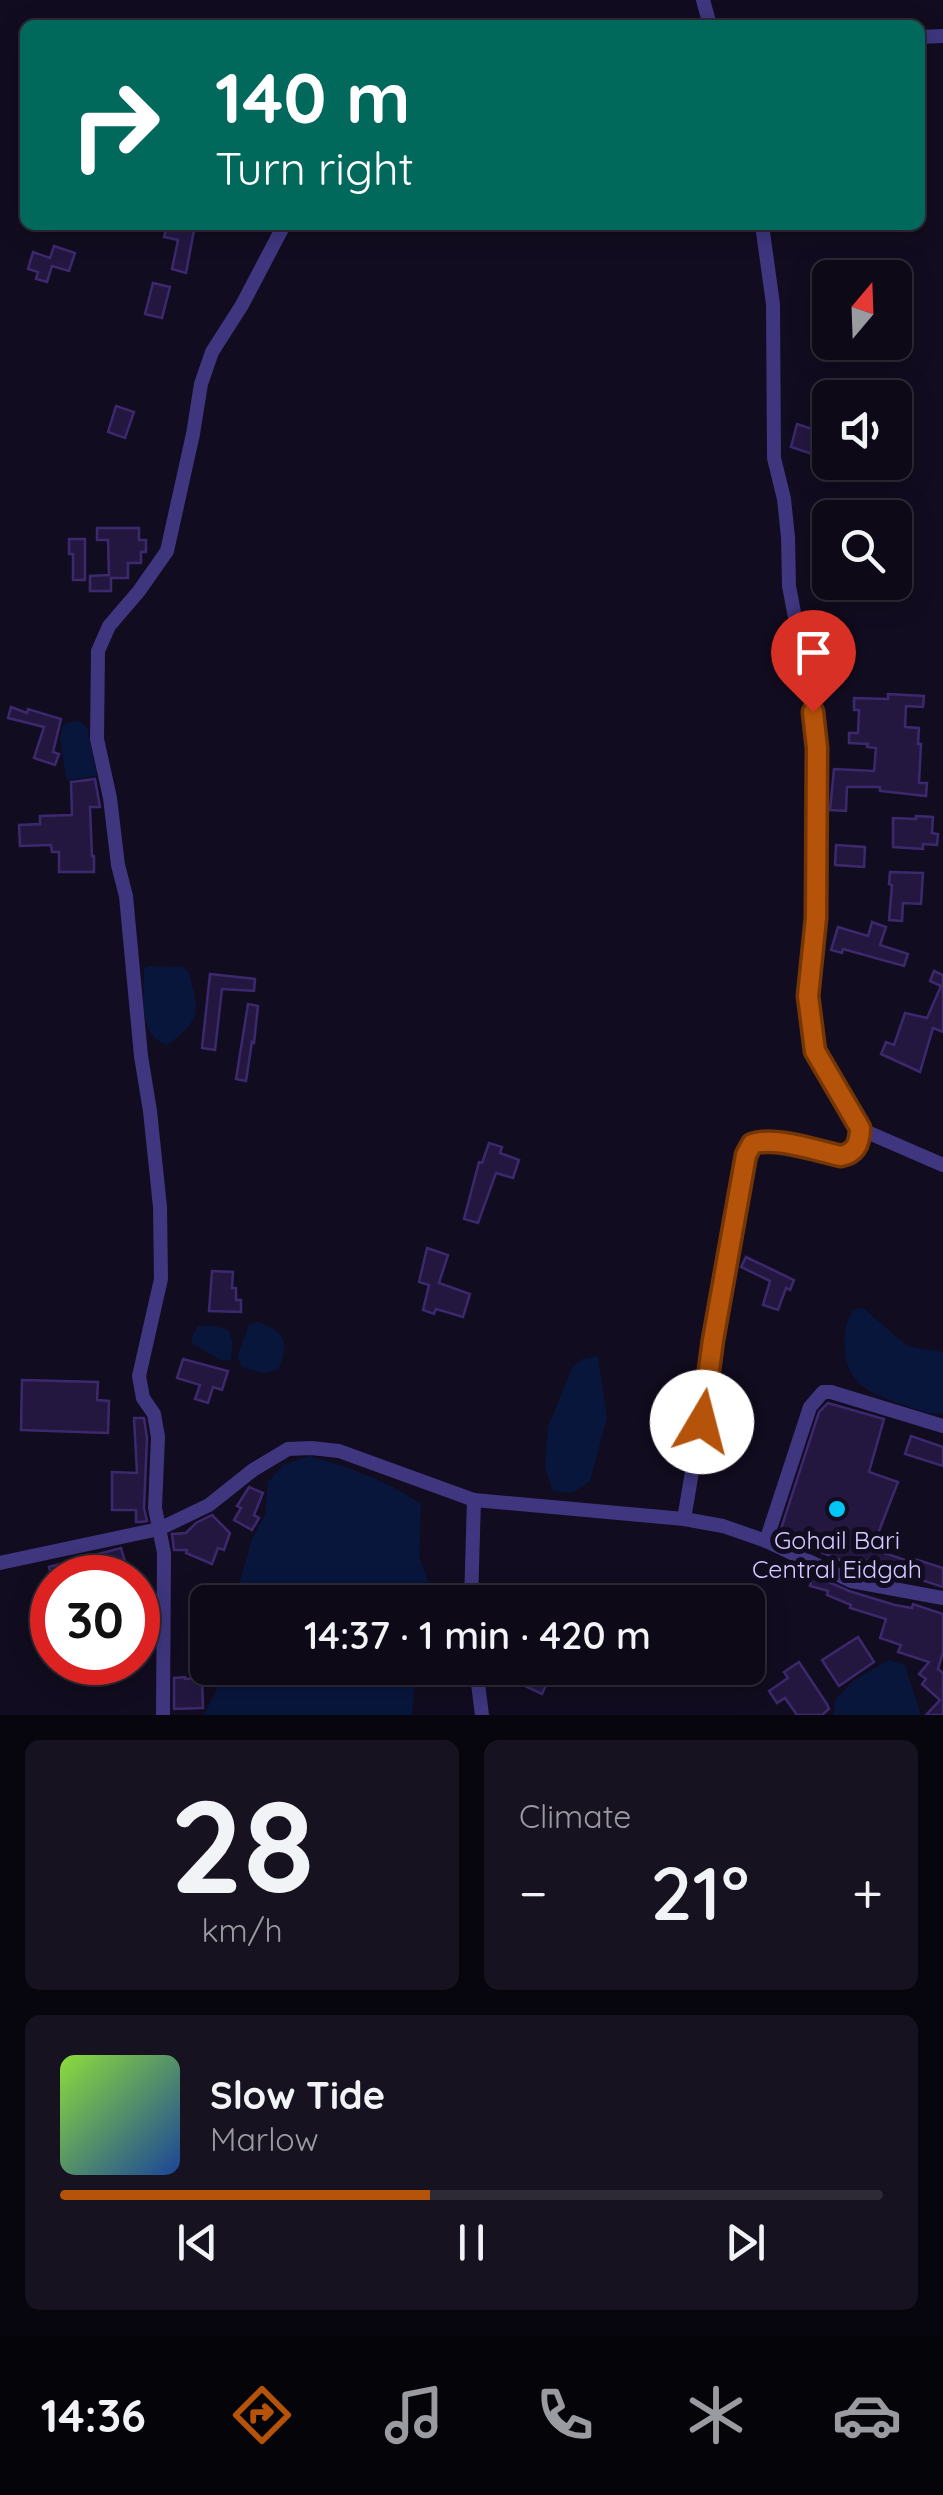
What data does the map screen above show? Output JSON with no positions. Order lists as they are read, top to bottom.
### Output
{
  "places": ["Gohail Bari Central Eidgah"],
  "north": "top",
  "page": {
    "turn": ["140 m", "Turn right"],
    "limit": "30",
    "trip": "14:37 · 1 min · 420 m",
    "tile": [
      ["28", "km/h"],
      "Climate"
    ],
    "heat": ["−", "21°", "+"],
    "song": ["Slow Tide", "Marlow"],
    "tabs": "14:36"
  }
}
